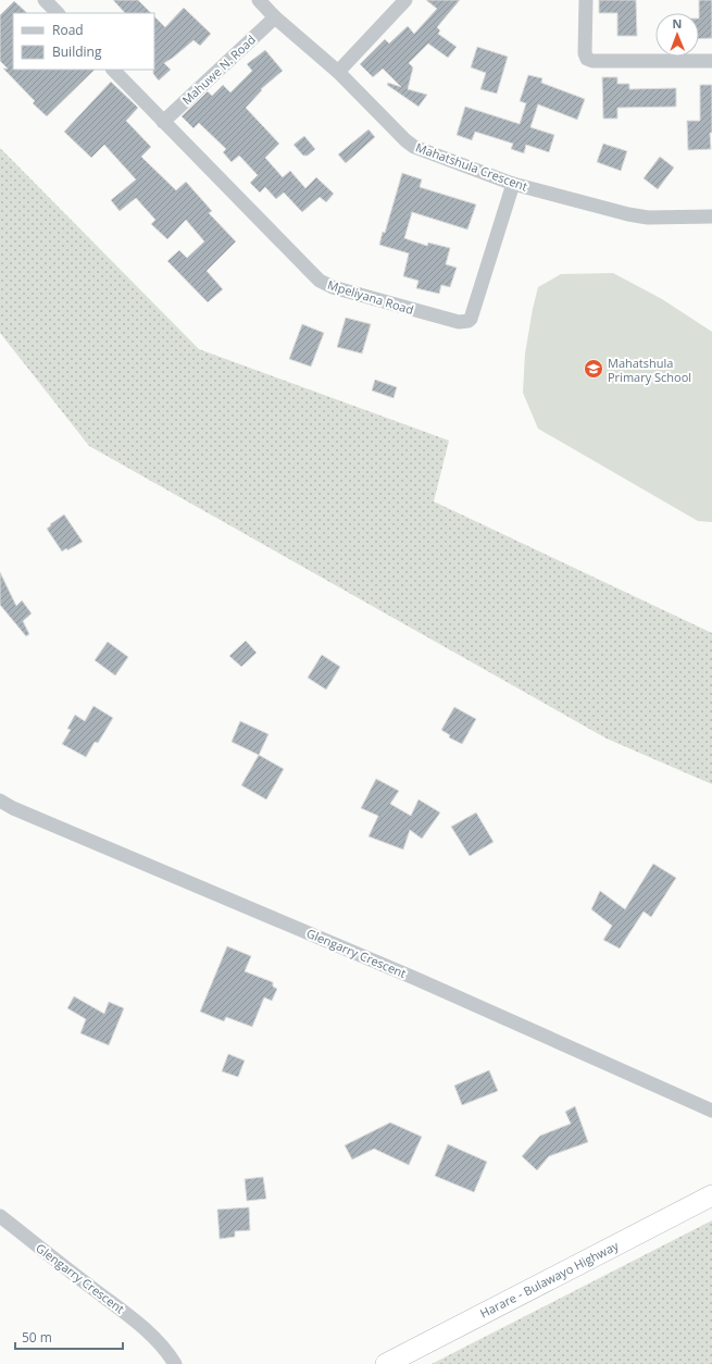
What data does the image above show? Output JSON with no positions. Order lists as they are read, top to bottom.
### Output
{
  "streets": {
    "highway": ["Harare - Bulawayo Highway"],
    "street": [
      "Mahuwe N. Road",
      "Mahatshula Crescent",
      "Mpeliyana Road",
      "Glengarry Crescent"
    ]
  },
  "crossings": [
    ["Mahuwe N. Road", "Mahatshula Crescent"],
    ["Mahuwe N. Road", "Mpeliyana Road"],
    ["Mahatshula Crescent", "Mpeliyana Road"]
  ],
  "places": {
    "school or university": ["Mahatshula Primary School"]
  },
  "legend": ["Road", "Building"],
  "scale_bar": "50 m",
  "north": "top"
}
